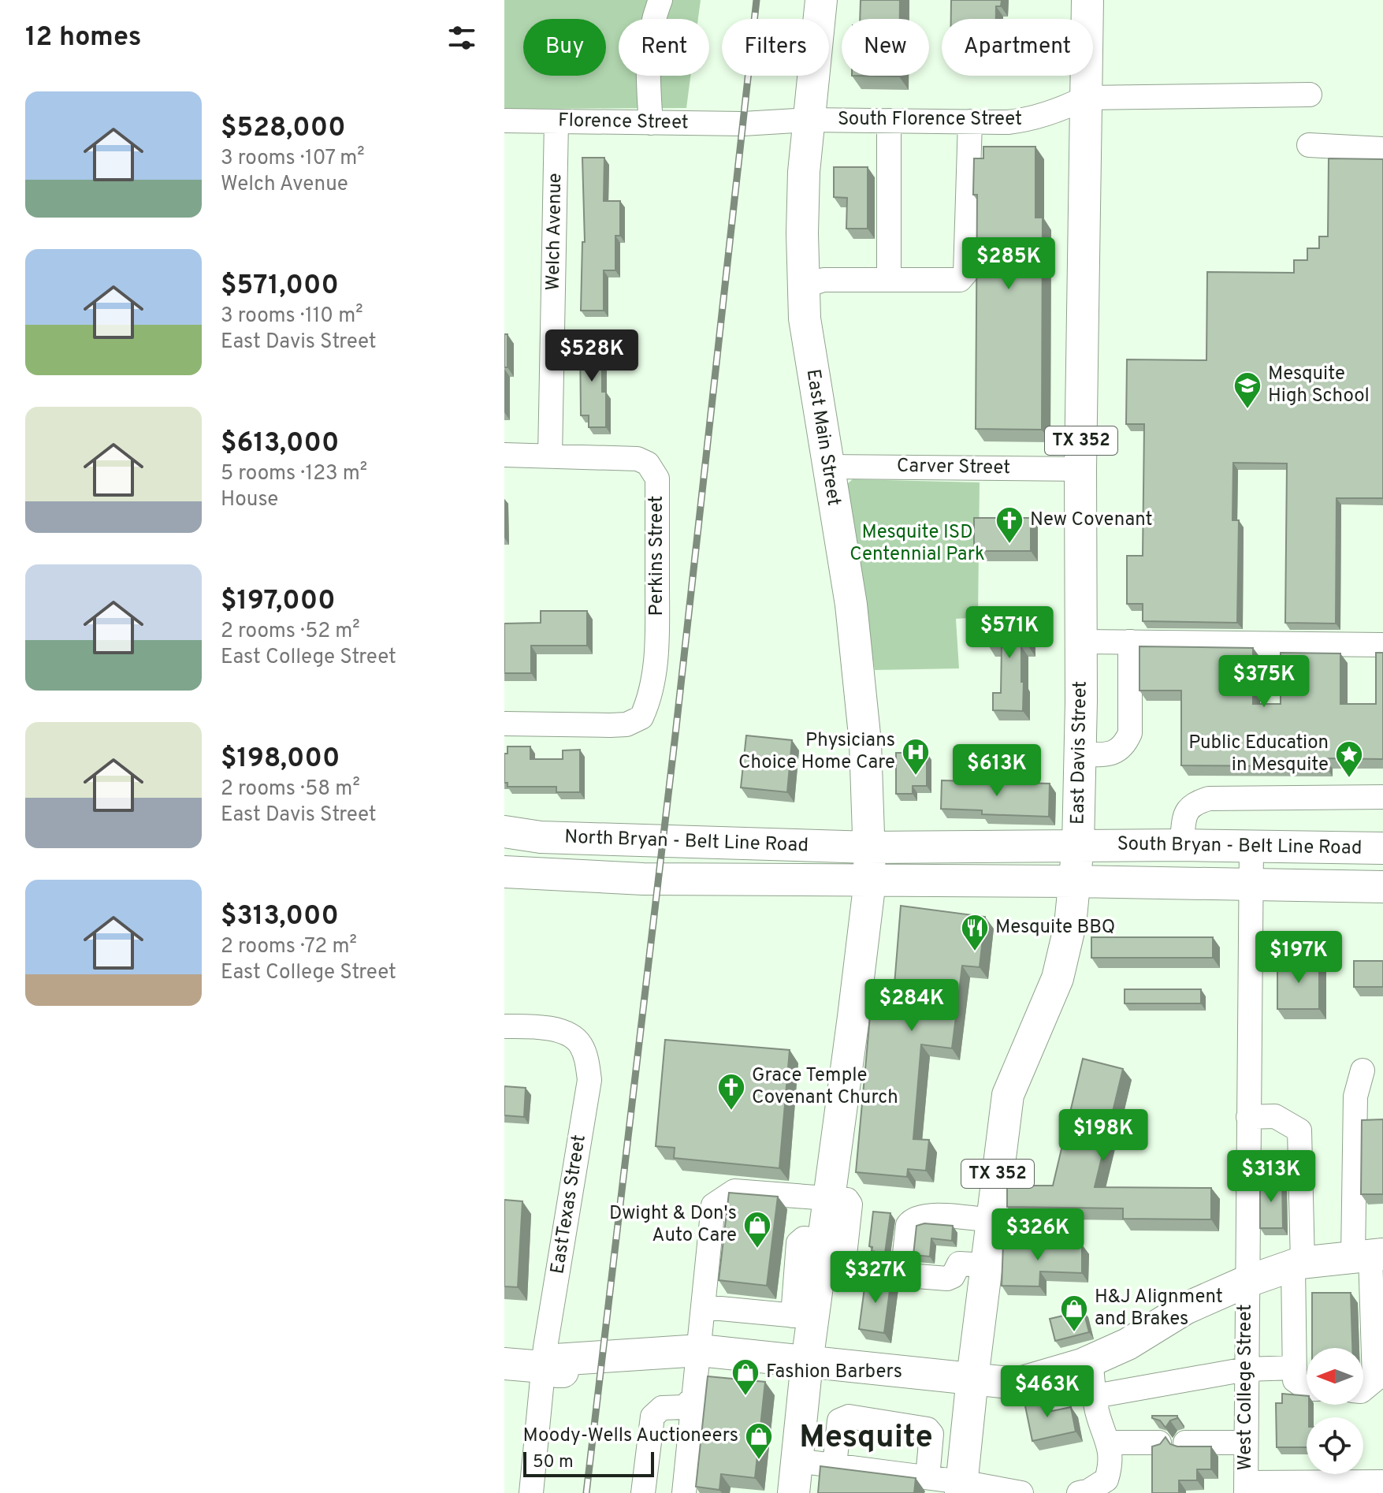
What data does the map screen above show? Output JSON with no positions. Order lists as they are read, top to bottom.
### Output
{
  "streets": {
    "main road": [
      "East Main Street",
      "TX 352",
      "East Davis Street",
      "North Bryan - Belt Line Road",
      "South Bryan - Belt Line Road"
    ],
    "street": [
      "South Florence Street",
      "Florence Street",
      "Welch Avenue",
      "Carver Street",
      "Perkins Street",
      "EastTexas Street",
      "West College Street"
    ]
  },
  "crossings": [
    ["South Florence Street", "Florence Street"],
    ["South Florence Street", "East Main Street"],
    ["South Florence Street", "East Davis Street"],
    ["Florence Street", "Welch Avenue"],
    ["Welch Avenue", "Perkins Street"],
    ["East Main Street", "Carver Street"],
    ["East Main Street", "North Bryan - Belt Line Road"],
    ["East Main Street", "South Bryan - Belt Line Road"],
    ["TX 352", "East Davis Street"],
    ["Carver Street", "East Davis Street"],
    ["East Davis Street", "South Bryan - Belt Line Road"],
    ["North Bryan - Belt Line Road", "South Bryan - Belt Line Road"],
    ["South Bryan - Belt Line Road", "West College Street"]
  ],
  "districts": ["Mesquite"],
  "parks": ["Mesquite ISD Centennial Park"],
  "places": {
    "school or university": ["Mesquite High School"],
    "church": ["New Covenant", "Grace Temple Covenant Church"],
    "hospital": ["Physicians Choice Home Care"],
    "place": ["Public Education in Mesquite"],
    "restaurant": ["Mesquite BBQ"],
    "shop": [
      "Dwight & Don's Auto Care",
      "H&J Alignment and Brakes",
      "Fashion Barbers",
      "Moody-Wells Auctioneers"
    ]
  },
  "scale_bar": "50 m",
  "north": "left",
  "page": {
    "heading": "12 homes",
    "chip": [
      "Buy",
      "Rent",
      "Filters",
      "New",
      "Apartment"
    ],
    "list": [
      {
        "name": "$528,000",
        "note": "3 rooms · 107 m² · Welch Avenue"
      },
      {
        "name": "$571,000",
        "note": "3 rooms · 110 m² · East Davis Street"
      },
      {
        "name": "$613,000",
        "note": "5 rooms · 123 m² · House"
      },
      {
        "name": "$197,000",
        "note": "2 rooms · 52 m² · East College Street"
      },
      {
        "name": "$198,000",
        "note": "2 rooms · 58 m² · East Davis Street"
      },
      {
        "name": "$313,000",
        "note": "2 rooms · 72 m² · East College Street"
      }
    ],
    "price": [
      "$285K",
      "$528K",
      "$571K",
      "$375K",
      "$613K",
      "$197K",
      "$284K",
      "$198K",
      "$313K",
      "$326K",
      "$327K",
      "$463K"
    ],
    "scale": "50 m"
  }
}
